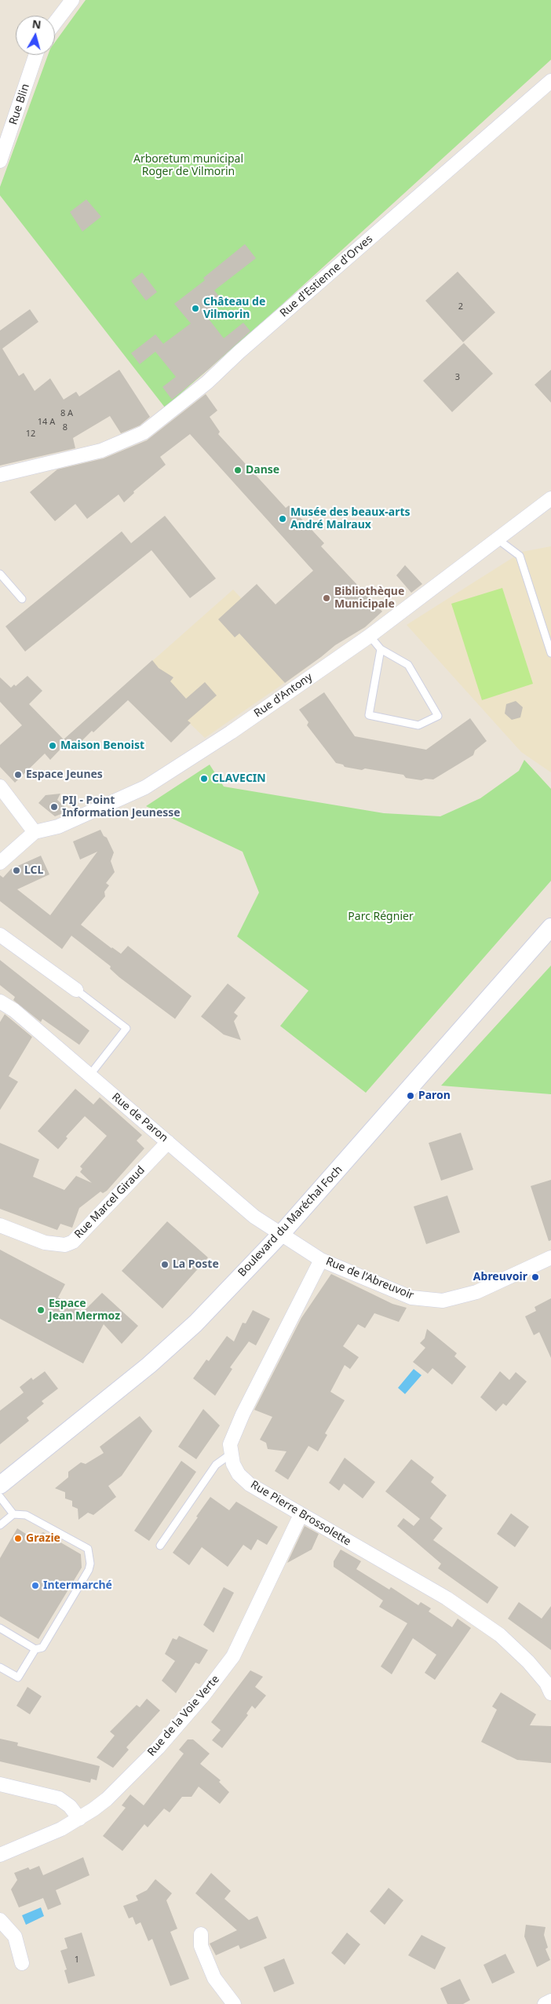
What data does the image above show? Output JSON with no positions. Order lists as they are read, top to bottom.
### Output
{
  "streets": {
    "street": [
      "Rue Blin",
      "Rue d'Estienne d'Orves",
      "Rue d'Antony",
      "Rue de Paron",
      "Rue Marcel Giraud",
      "Boulevard du Maréchal Foch",
      "Rue de l'Abreuvoir",
      "Rue Pierre Brossolette",
      "Rue de la Voie Verte"
    ]
  },
  "crossings": [
    ["Rue de Paron", "Rue Marcel Giraud"],
    ["Rue de Paron", "Boulevard du Maréchal Foch"],
    ["Rue de Paron", "Rue de l'Abreuvoir"],
    ["Boulevard du Maréchal Foch", "Rue de l'Abreuvoir"],
    ["Rue Pierre Brossolette", "Rue de la Voie Verte"]
  ],
  "parks": ["Arboretum municipal Roger de Vilmorin", "Parc Régnier"],
  "places": [
    "Château de Vilmorin",
    "Danse",
    "Musée des beaux-arts André Malraux",
    "Bibliothèque Municipale",
    "Maison Benoist",
    "Espace Jeunes",
    "CLAVECIN",
    "PIJ - Point Information Jeunesse",
    "LCL",
    "Paron",
    "La Poste",
    "Abreuvoir",
    "Espace Jean Mermoz",
    "Grazie",
    "Intermarché"
  ],
  "house_numbers": [
    "2",
    "3",
    "8 A",
    "14 A",
    "8",
    "12",
    "1"
  ],
  "north": "top"
}
